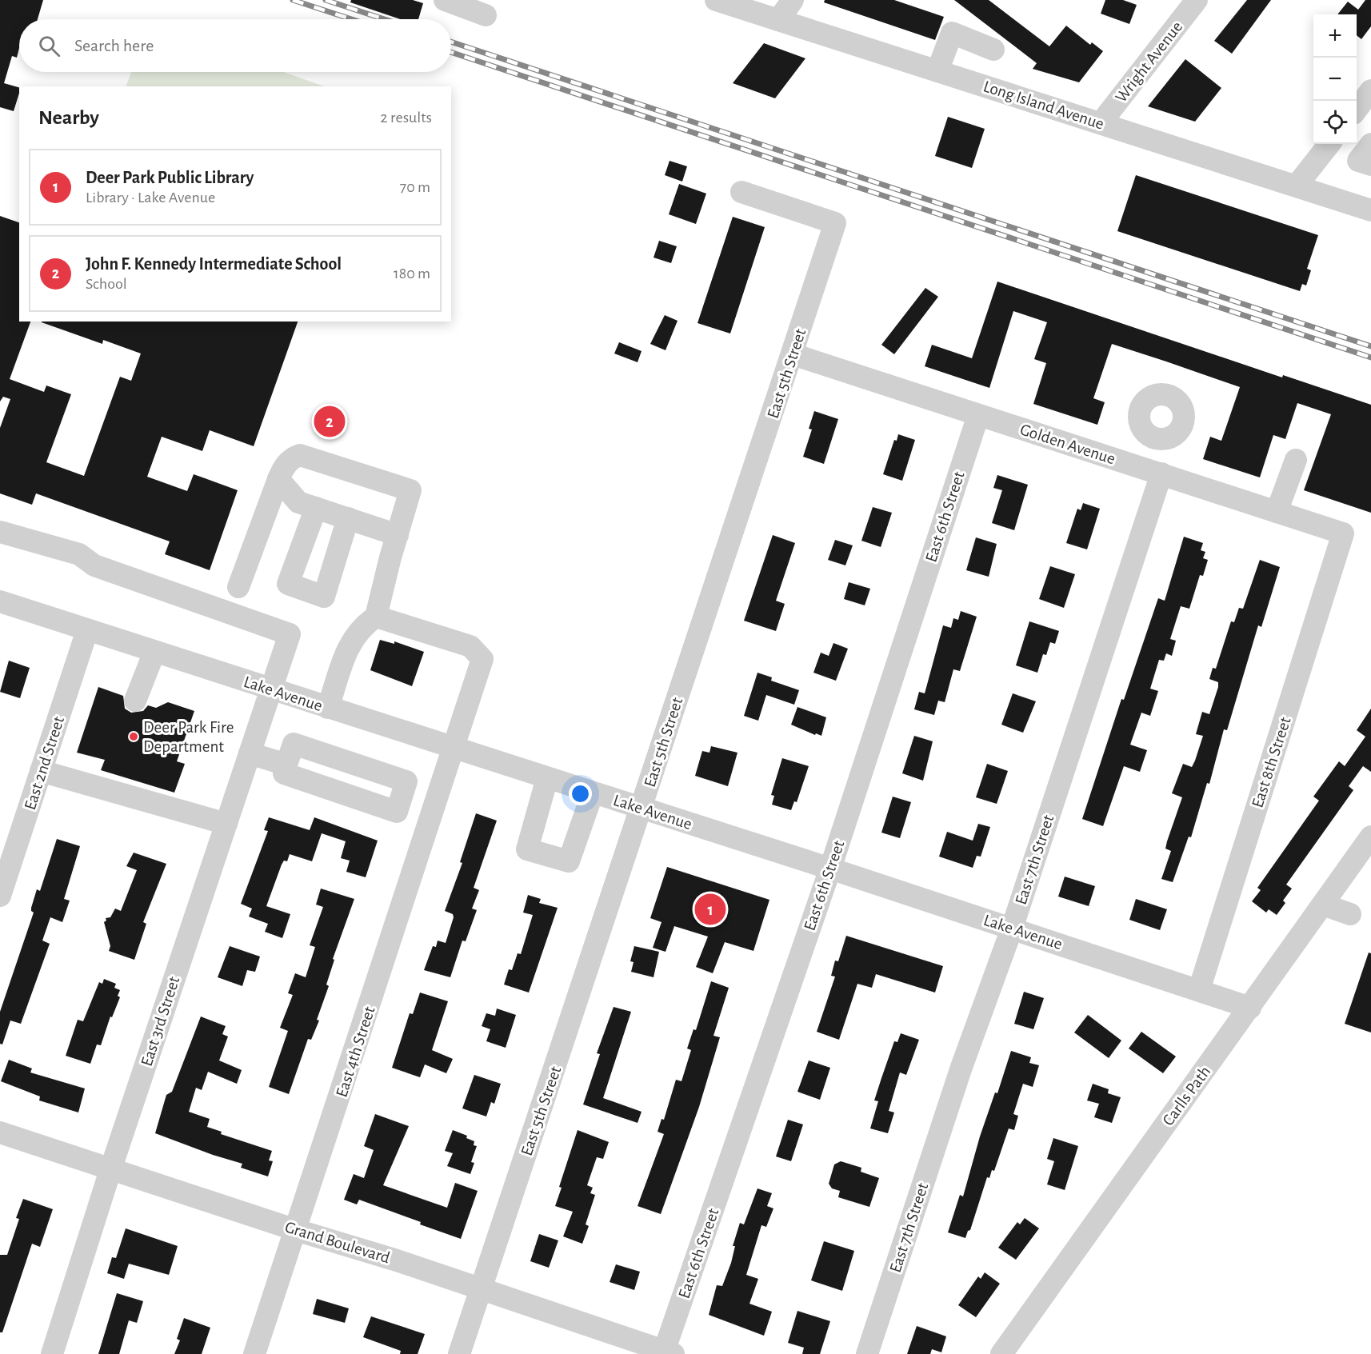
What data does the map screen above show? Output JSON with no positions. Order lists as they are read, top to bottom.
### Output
{
  "streets": {
    "street": [
      "Wright Avenue",
      "Long Island Avenue",
      "East 5th Street",
      "Golden Avenue",
      "East 6th Street",
      "Lake Avenue",
      "East 8th Street",
      "East 2nd Street",
      "East 7th Street",
      "East 3rd Street",
      "East 4th Street",
      "Carlls Path",
      "Grand Boulevard"
    ]
  },
  "crossings": [
    ["Wright Avenue", "Long Island Avenue"],
    ["East 5th Street", "Golden Avenue"],
    ["East 5th Street", "Lake Avenue"],
    ["East 5th Street", "Grand Boulevard"],
    ["Golden Avenue", "East 6th Street"],
    ["Golden Avenue", "East 8th Street"],
    ["Golden Avenue", "East 7th Street"],
    ["East 6th Street", "Lake Avenue"],
    ["East 6th Street", "Grand Boulevard"],
    ["Lake Avenue", "East 8th Street"],
    ["Lake Avenue", "East 2nd Street"],
    ["Lake Avenue", "East 7th Street"],
    ["Lake Avenue", "East 3rd Street"],
    ["Lake Avenue", "East 4th Street"],
    ["Lake Avenue", "Carlls Path"],
    ["East 3rd Street", "Grand Boulevard"],
    ["East 4th Street", "Grand Boulevard"]
  ],
  "places": ["Deer Park Fire Department"],
  "page": {
    "map_buttons": ["+", "−"],
    "search": "Search here",
    "heading": ["Nearby", "2 results"],
    "list": [
      {
        "mark": "1",
        "name": "Deer Park Public Library",
        "note": "Library · Lake Avenue",
        "value": "70 m"
      },
      {
        "mark": "2",
        "name": "John F. Kennedy Intermediate School",
        "note": "School",
        "value": "180 m"
      }
    ],
    "pins": ["2", "1"]
  }
}
